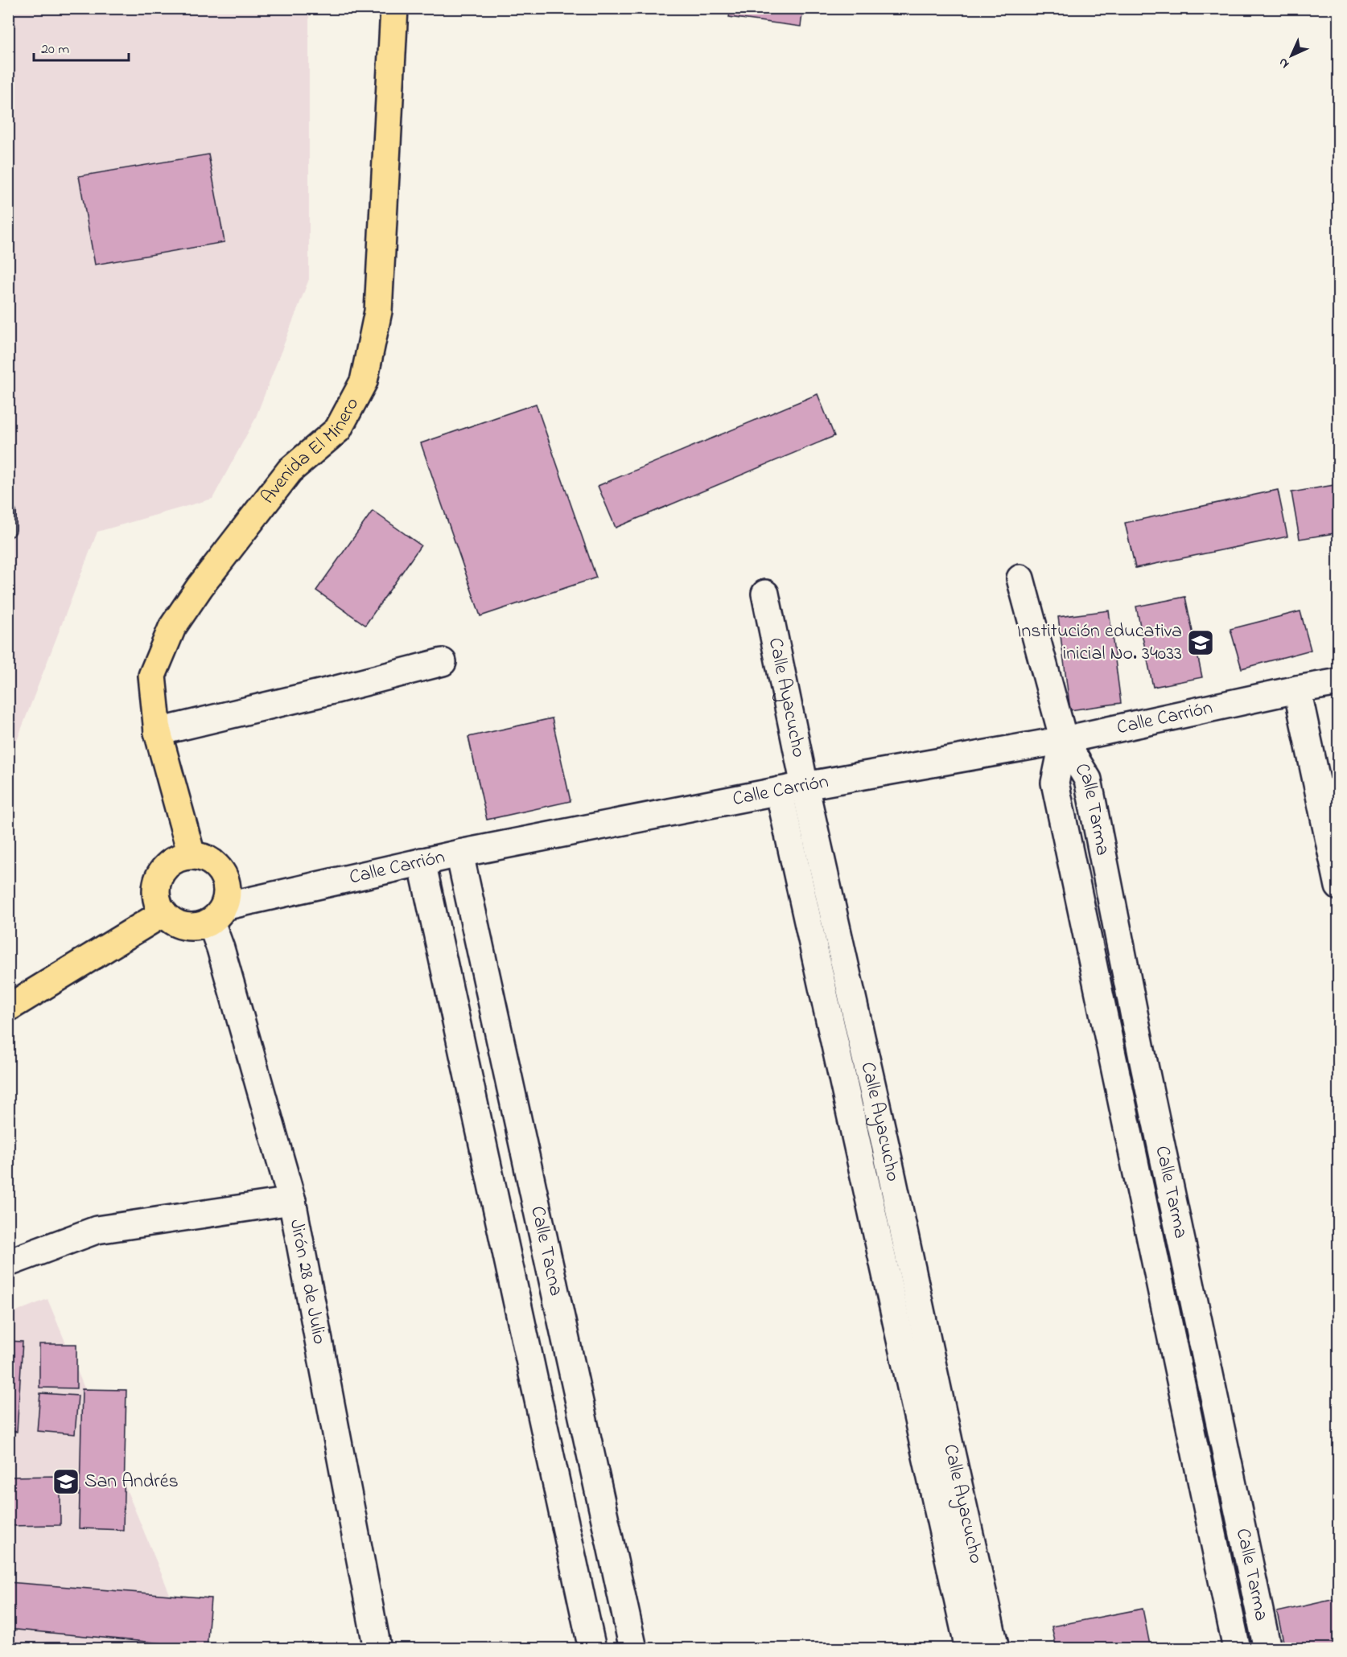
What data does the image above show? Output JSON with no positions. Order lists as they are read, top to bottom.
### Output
{
  "streets": {
    "main road": ["Avenida El Minero"],
    "street": [
      "Calle Ayacucho",
      "Calle Carrión",
      "Calle Tarma",
      "Calle Tacna",
      "Jirón 28 de Julio"
    ]
  },
  "crossings": [
    ["Avenida El Minero", "Calle Carrión"],
    ["Avenida El Minero", "Jirón 28 de Julio"],
    ["Calle Ayacucho", "Calle Carrión"],
    ["Calle Carrión", "Calle Tarma"],
    ["Calle Carrión", "Calle Tacna"],
    ["Calle Carrión", "Jirón 28 de Julio"]
  ],
  "places": {
    "school or university": ["Institución educativa inicial No. 34033", "San Andrés"]
  },
  "scale_bar": "20 m",
  "north": "bottom left"
}
